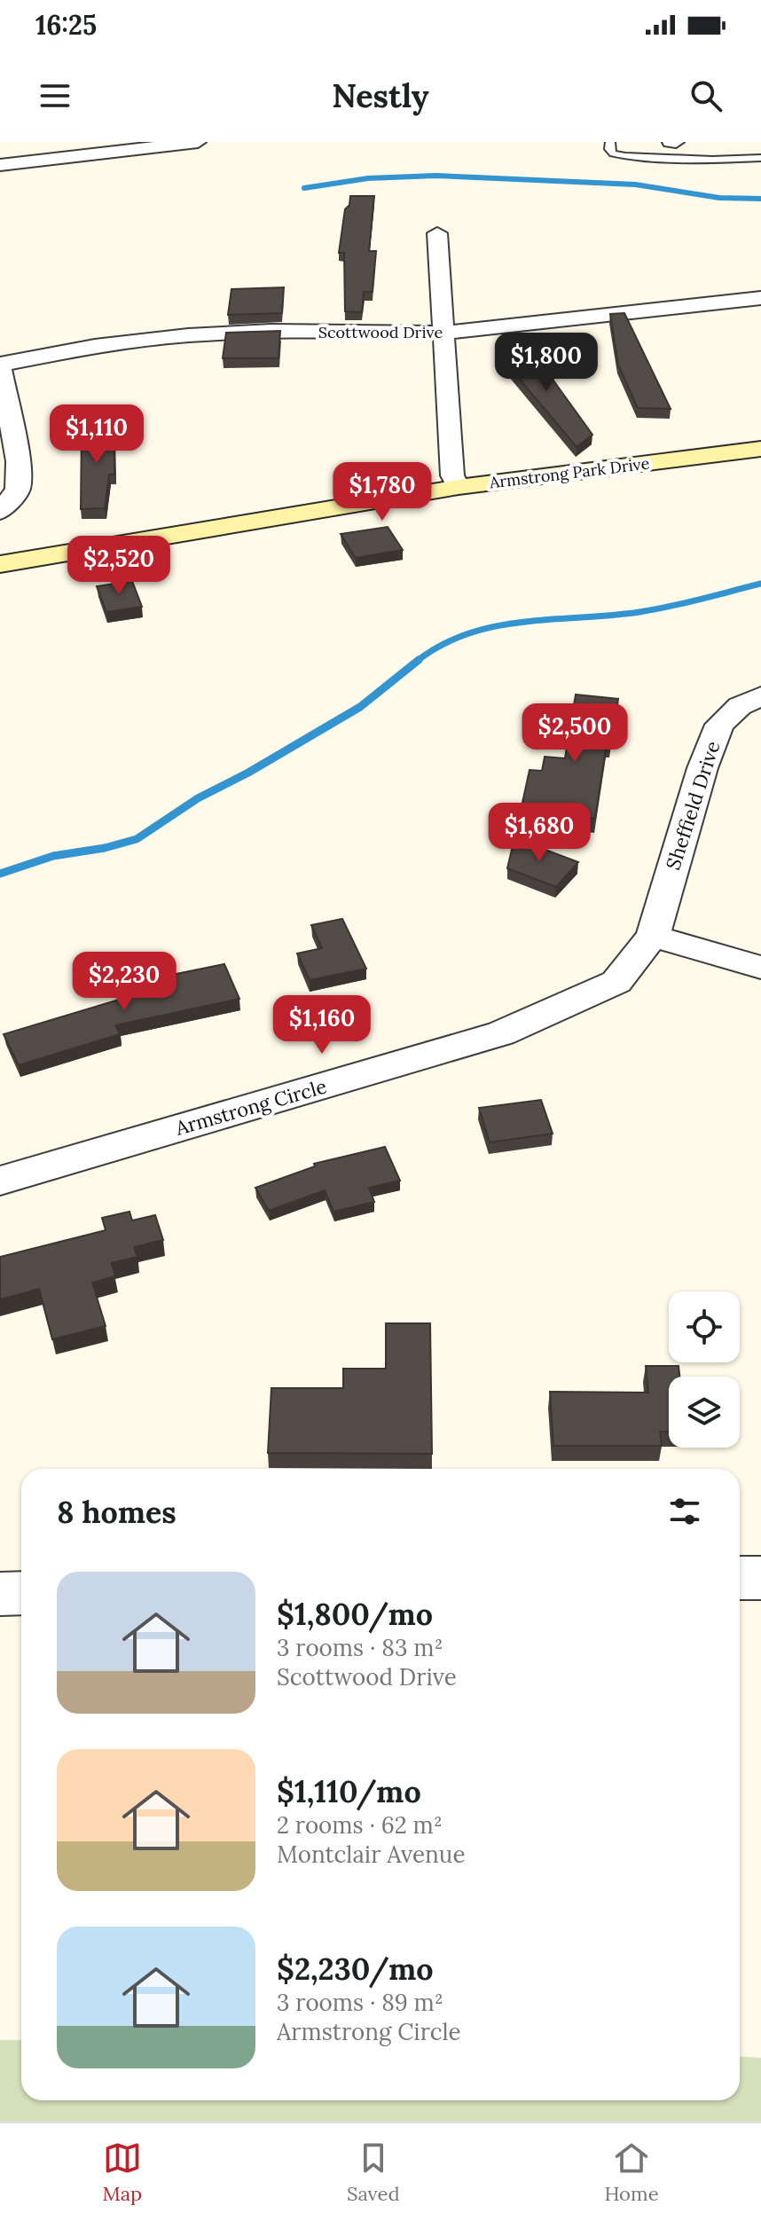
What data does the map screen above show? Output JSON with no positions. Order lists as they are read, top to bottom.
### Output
{
  "streets": {
    "main road": ["Armstrong Park Drive"],
    "street": ["Scottwood Drive", "Sheffield Drive", "Armstrong Circle"]
  },
  "crossings": [
    ["Sheffield Drive", "Armstrong Circle"]
  ],
  "page": {
    "status": "16:25",
    "header": "Nestly",
    "price": [
      "$1,800",
      "$1,110",
      "$1,780",
      "$2,520",
      "$2,500",
      "$1,680",
      "$2,230",
      "$1,160"
    ],
    "heading": "8 homes",
    "list": [
      {
        "name": "$1,800/mo",
        "note": "3 rooms · 83 m² · Scottwood Drive"
      },
      {
        "name": "$1,110/mo",
        "note": "2 rooms · 62 m² · Montclair Avenue"
      },
      {
        "name": "$2,230/mo",
        "note": "3 rooms · 89 m² · Armstrong Circle"
      }
    ],
    "tabs": ["Map", "Saved", "Home"]
  }
}
